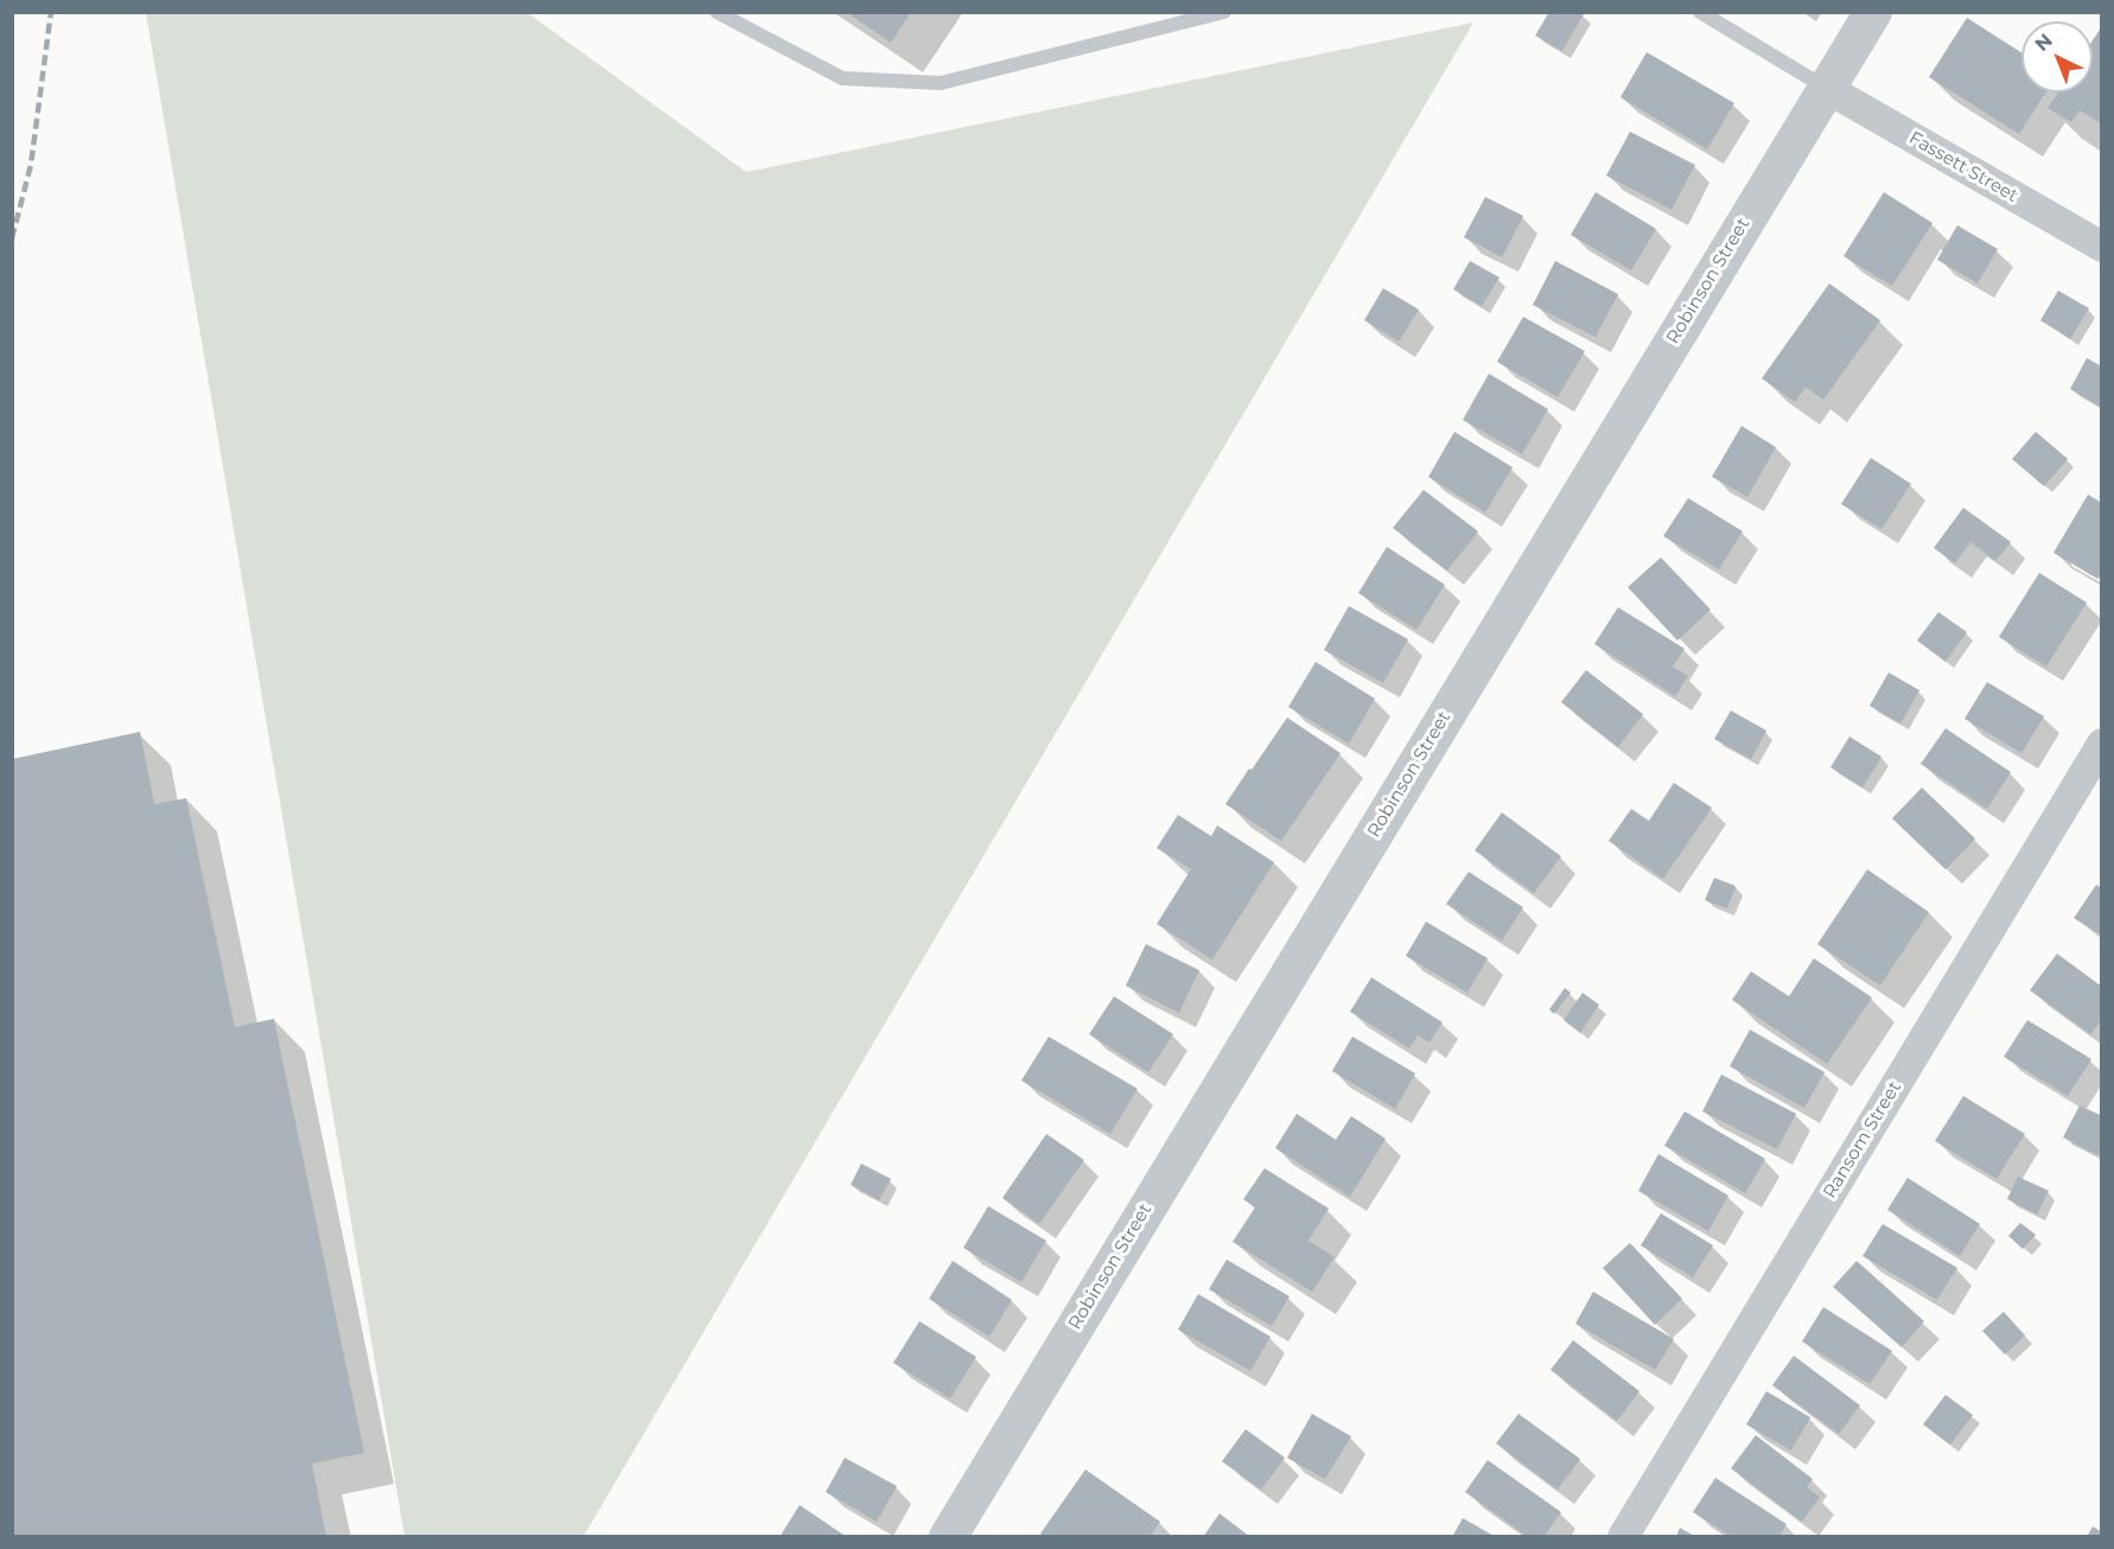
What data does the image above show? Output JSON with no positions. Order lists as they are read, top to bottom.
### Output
{
  "streets": {
    "street": ["Fassett Street", "Robinson Street", "Ransom Street"]
  },
  "crossings": [
    ["Fassett Street", "Robinson Street"]
  ],
  "north": "top left"
}
